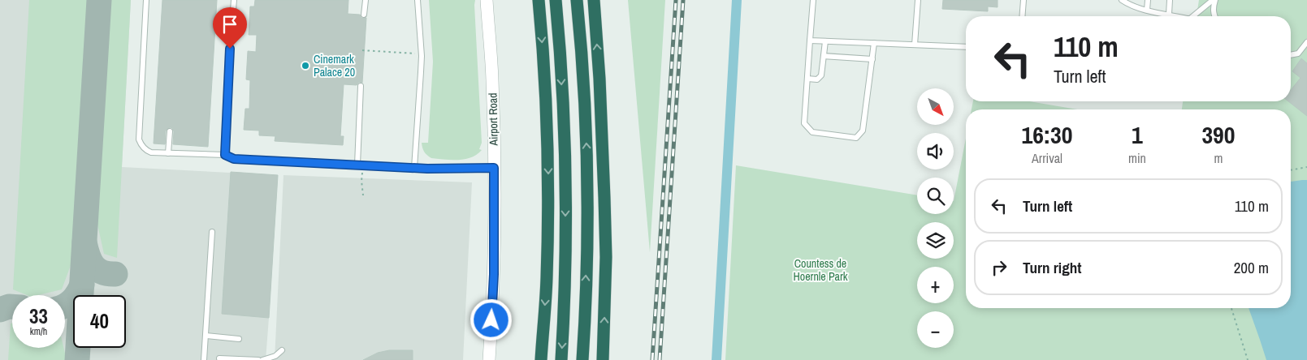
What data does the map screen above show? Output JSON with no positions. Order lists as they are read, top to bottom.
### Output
{
  "streets": {
    "street": ["Airport Road"]
  },
  "parks": ["Countess de Hoernle Park"],
  "places": ["Cinemark Palace 20"],
  "north": "bottom right",
  "page": {
    "turn": ["110 m", "Turn left"],
    "map_buttons": ["+", "−"],
    "eta": [
      "16:30",
      "Arrival",
      "1",
      "min",
      "390",
      "m"
    ],
    "list": [
      {
        "name": "Turn left",
        "value": "110 m"
      },
      {
        "name": "Turn right",
        "value": "200 m"
      }
    ],
    "speed": "33 km/h",
    "limit": "40"
  }
}
